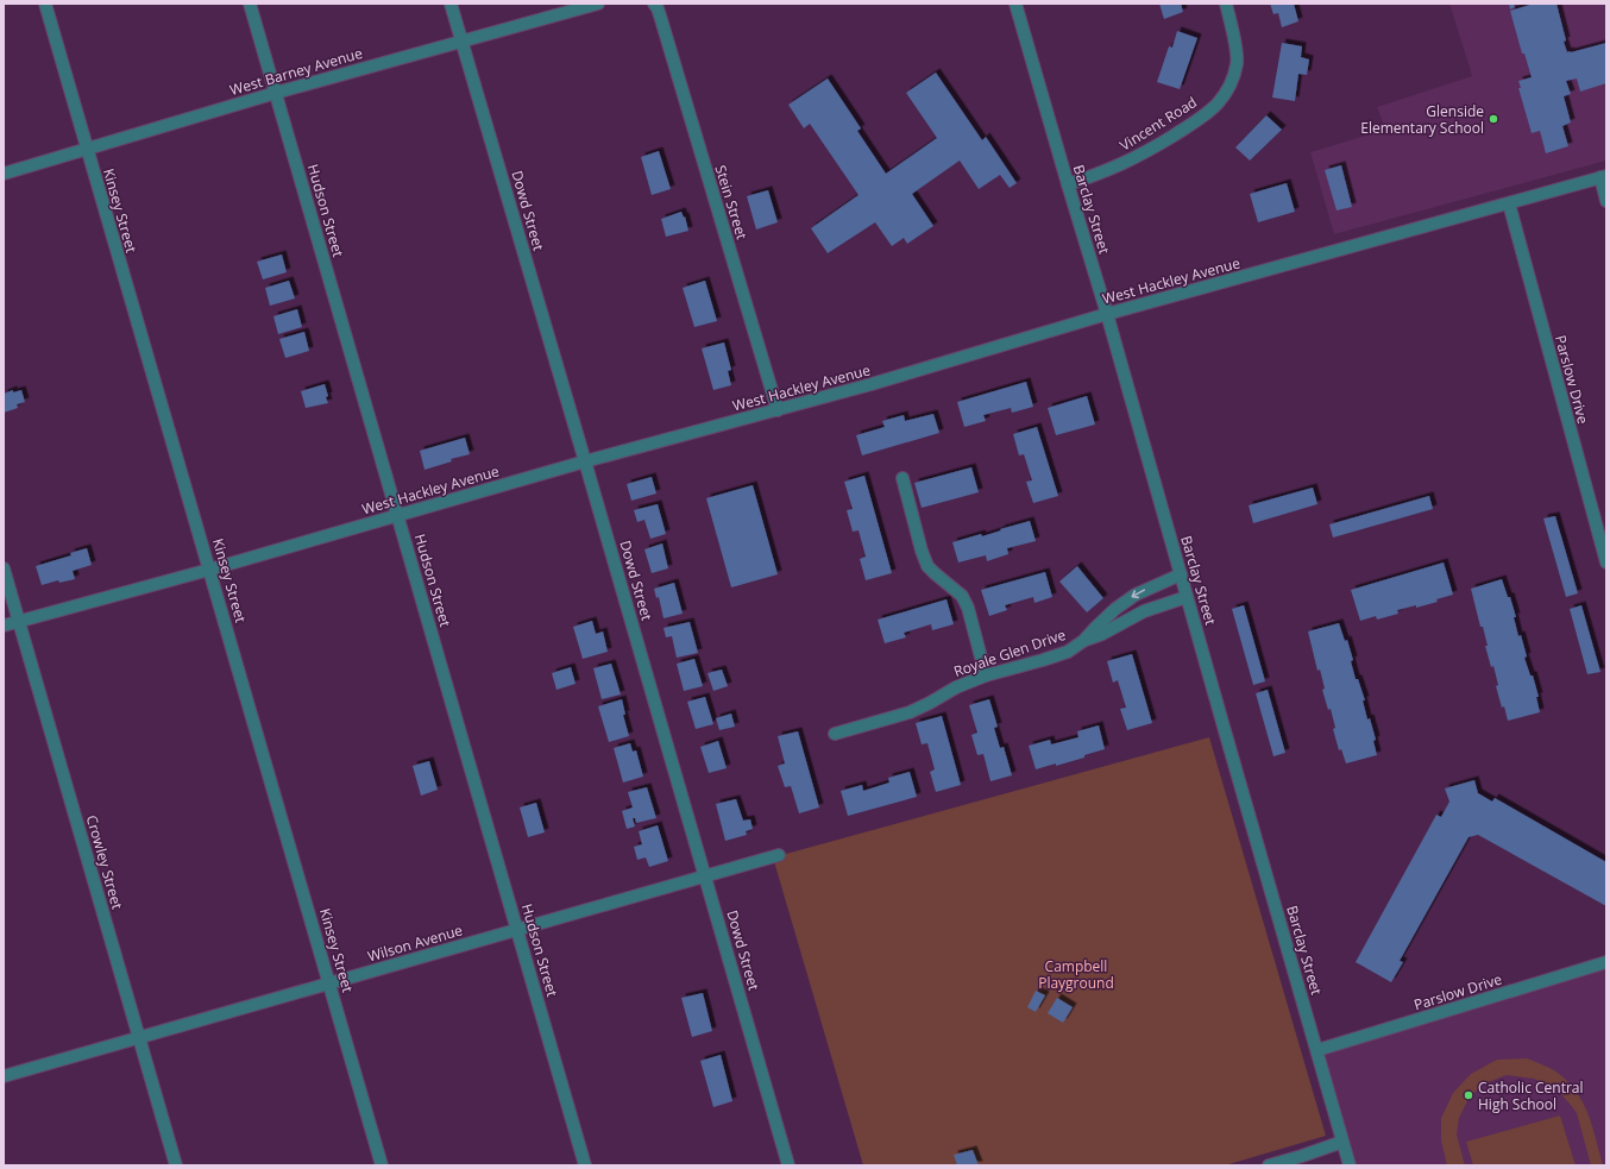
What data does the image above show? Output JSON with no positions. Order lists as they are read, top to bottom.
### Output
{
  "streets": {
    "street": [
      "West Barney Avenue",
      "Vincent Road",
      "Stein Street",
      "Barclay Street",
      "Kinsey Street",
      "Hudson Street",
      "Dowd Street",
      "West Hackley Avenue",
      "Parslow Drive",
      "Royale Glen Drive",
      "Crowley Street",
      "Wilson Avenue"
    ]
  },
  "crossings": [
    ["West Barney Avenue", "Kinsey Street"],
    ["West Barney Avenue", "Hudson Street"],
    ["West Barney Avenue", "Dowd Street"],
    ["Vincent Road", "Barclay Street"],
    ["Stein Street", "West Hackley Avenue"],
    ["Barclay Street", "West Hackley Avenue"],
    ["Barclay Street", "Parslow Drive"],
    ["Barclay Street", "Royale Glen Drive"],
    ["Kinsey Street", "West Hackley Avenue"],
    ["Kinsey Street", "Wilson Avenue"],
    ["Hudson Street", "West Hackley Avenue"],
    ["Hudson Street", "Wilson Avenue"],
    ["Dowd Street", "West Hackley Avenue"],
    ["Dowd Street", "Wilson Avenue"],
    ["West Hackley Avenue", "Parslow Drive"],
    ["West Hackley Avenue", "Crowley Street"],
    ["Crowley Street", "Wilson Avenue"]
  ],
  "parks": ["Campbell Playground"],
  "places": ["Glenside Elementary School", "Catholic Central High School"]
}
